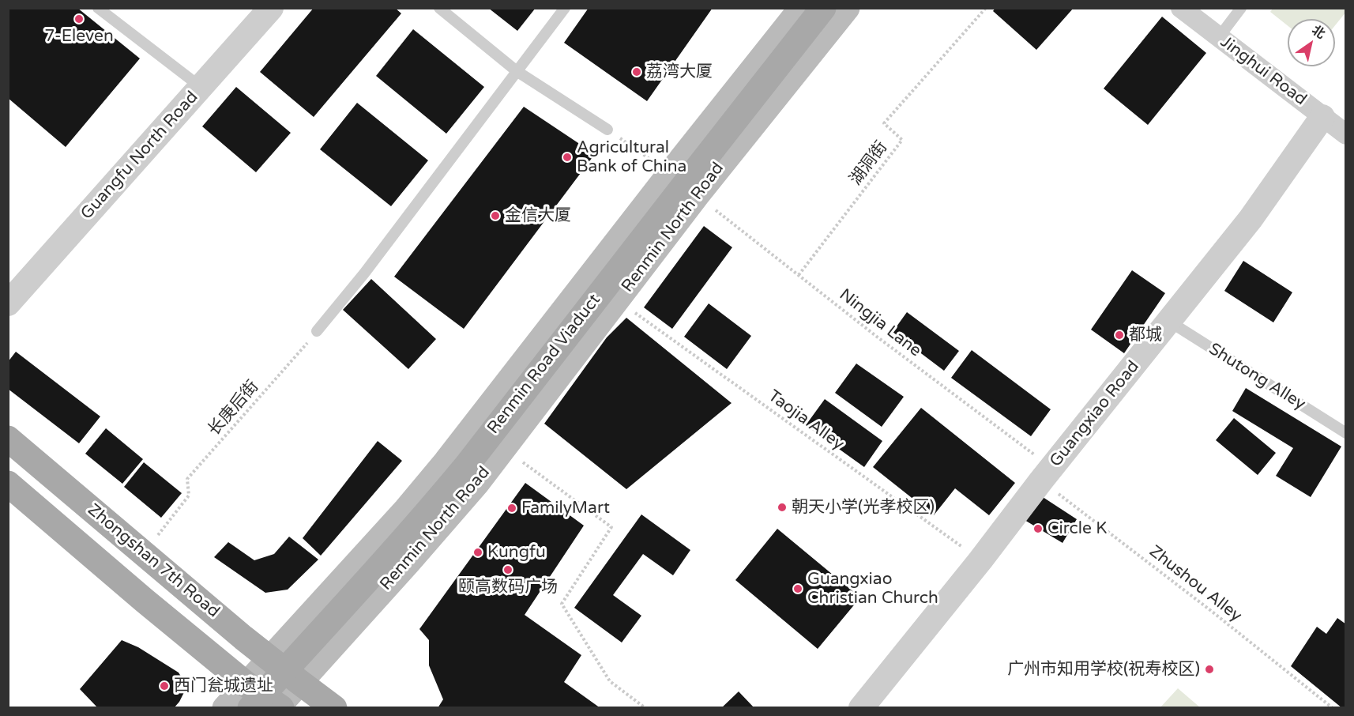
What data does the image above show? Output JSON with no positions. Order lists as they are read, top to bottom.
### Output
{
  "streets": {
    "main road": ["Renmin North Road", "Renmin Road Viaduct", "Zhongshan 7th Road"],
    "street": ["Jinghui Road", "Guangfu North Road", "Guangxiao Road"],
    "lane": ["Shutong Alley"],
    "path": [
      "湖洞街",
      "Ningjia Lane",
      "长庚后街",
      "Taojia Alley",
      "Zhushou Alley"
    ]
  },
  "crossings": [
    ["Jinghui Road", "Guangxiao Road"],
    ["湖洞街", "Ningjia Lane"],
    ["Renmin North Road", "Ningjia Lane"],
    ["Renmin North Road", "Renmin Road Viaduct"],
    ["Renmin North Road", "Taojia Alley"],
    ["Renmin North Road", "Zhongshan 7th Road"],
    ["Ningjia Lane", "Guangxiao Road"],
    ["Ningjia Lane", "Zhushou Alley"],
    ["Renmin Road Viaduct", "Zhongshan 7th Road"],
    ["Shutong Alley", "Guangxiao Road"],
    ["Guangxiao Road", "Taojia Alley"],
    ["Guangxiao Road", "Zhushou Alley"]
  ],
  "places": [
    "7-Eleven",
    "荔湾大厦",
    "Agricultural Bank of China",
    "金信大厦",
    "都城",
    "朝天小学(光孝校区)",
    "FamilyMart",
    "Circle K",
    "Kungfu",
    "颐高数码广场",
    "Guangxiao Christian Church",
    "广州市知用学校(祝寿校区)",
    "西门瓮城遗址"
  ],
  "north": "top right"
}
